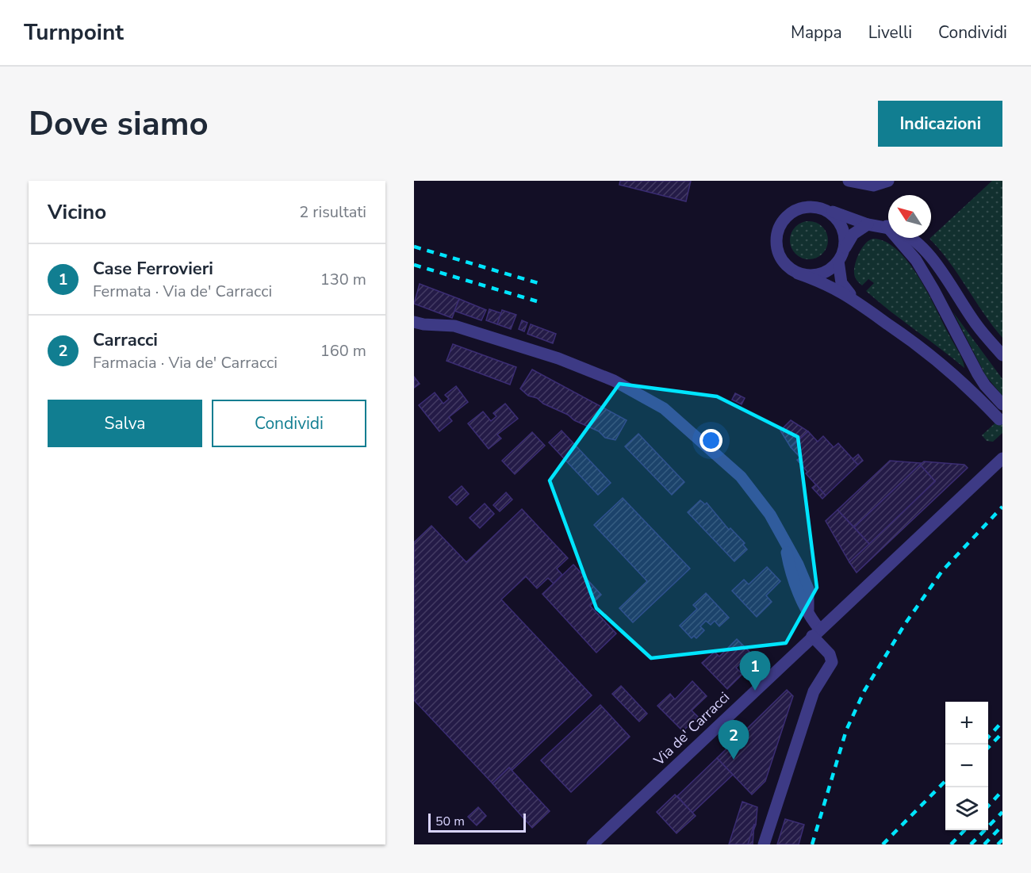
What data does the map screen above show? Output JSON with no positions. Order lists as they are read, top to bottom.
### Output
{
  "streets": {
    "street": ["Via de' Carracci"]
  },
  "scale_bar": "50 m",
  "north": "top left",
  "page": {
    "header": "Turnpoint",
    "nav": ["Mappa", "Livelli", "Condividi"],
    "buttons": [
      "Indicazioni",
      ["Salva", "Condividi"]
    ],
    "title": "Dove siamo",
    "heading": ["Vicino", "2 risultati"],
    "list": [
      {
        "mark": "1",
        "name": "Case Ferrovieri",
        "note": "Fermata · Via de' Carracci",
        "value": "130 m"
      },
      {
        "mark": "2",
        "name": "Carracci",
        "note": "Farmacia · Via de' Carracci",
        "value": "160 m"
      }
    ],
    "pins": ["1", "2"],
    "map_buttons": ["+", "−"],
    "scale": "50 m"
  }
}
